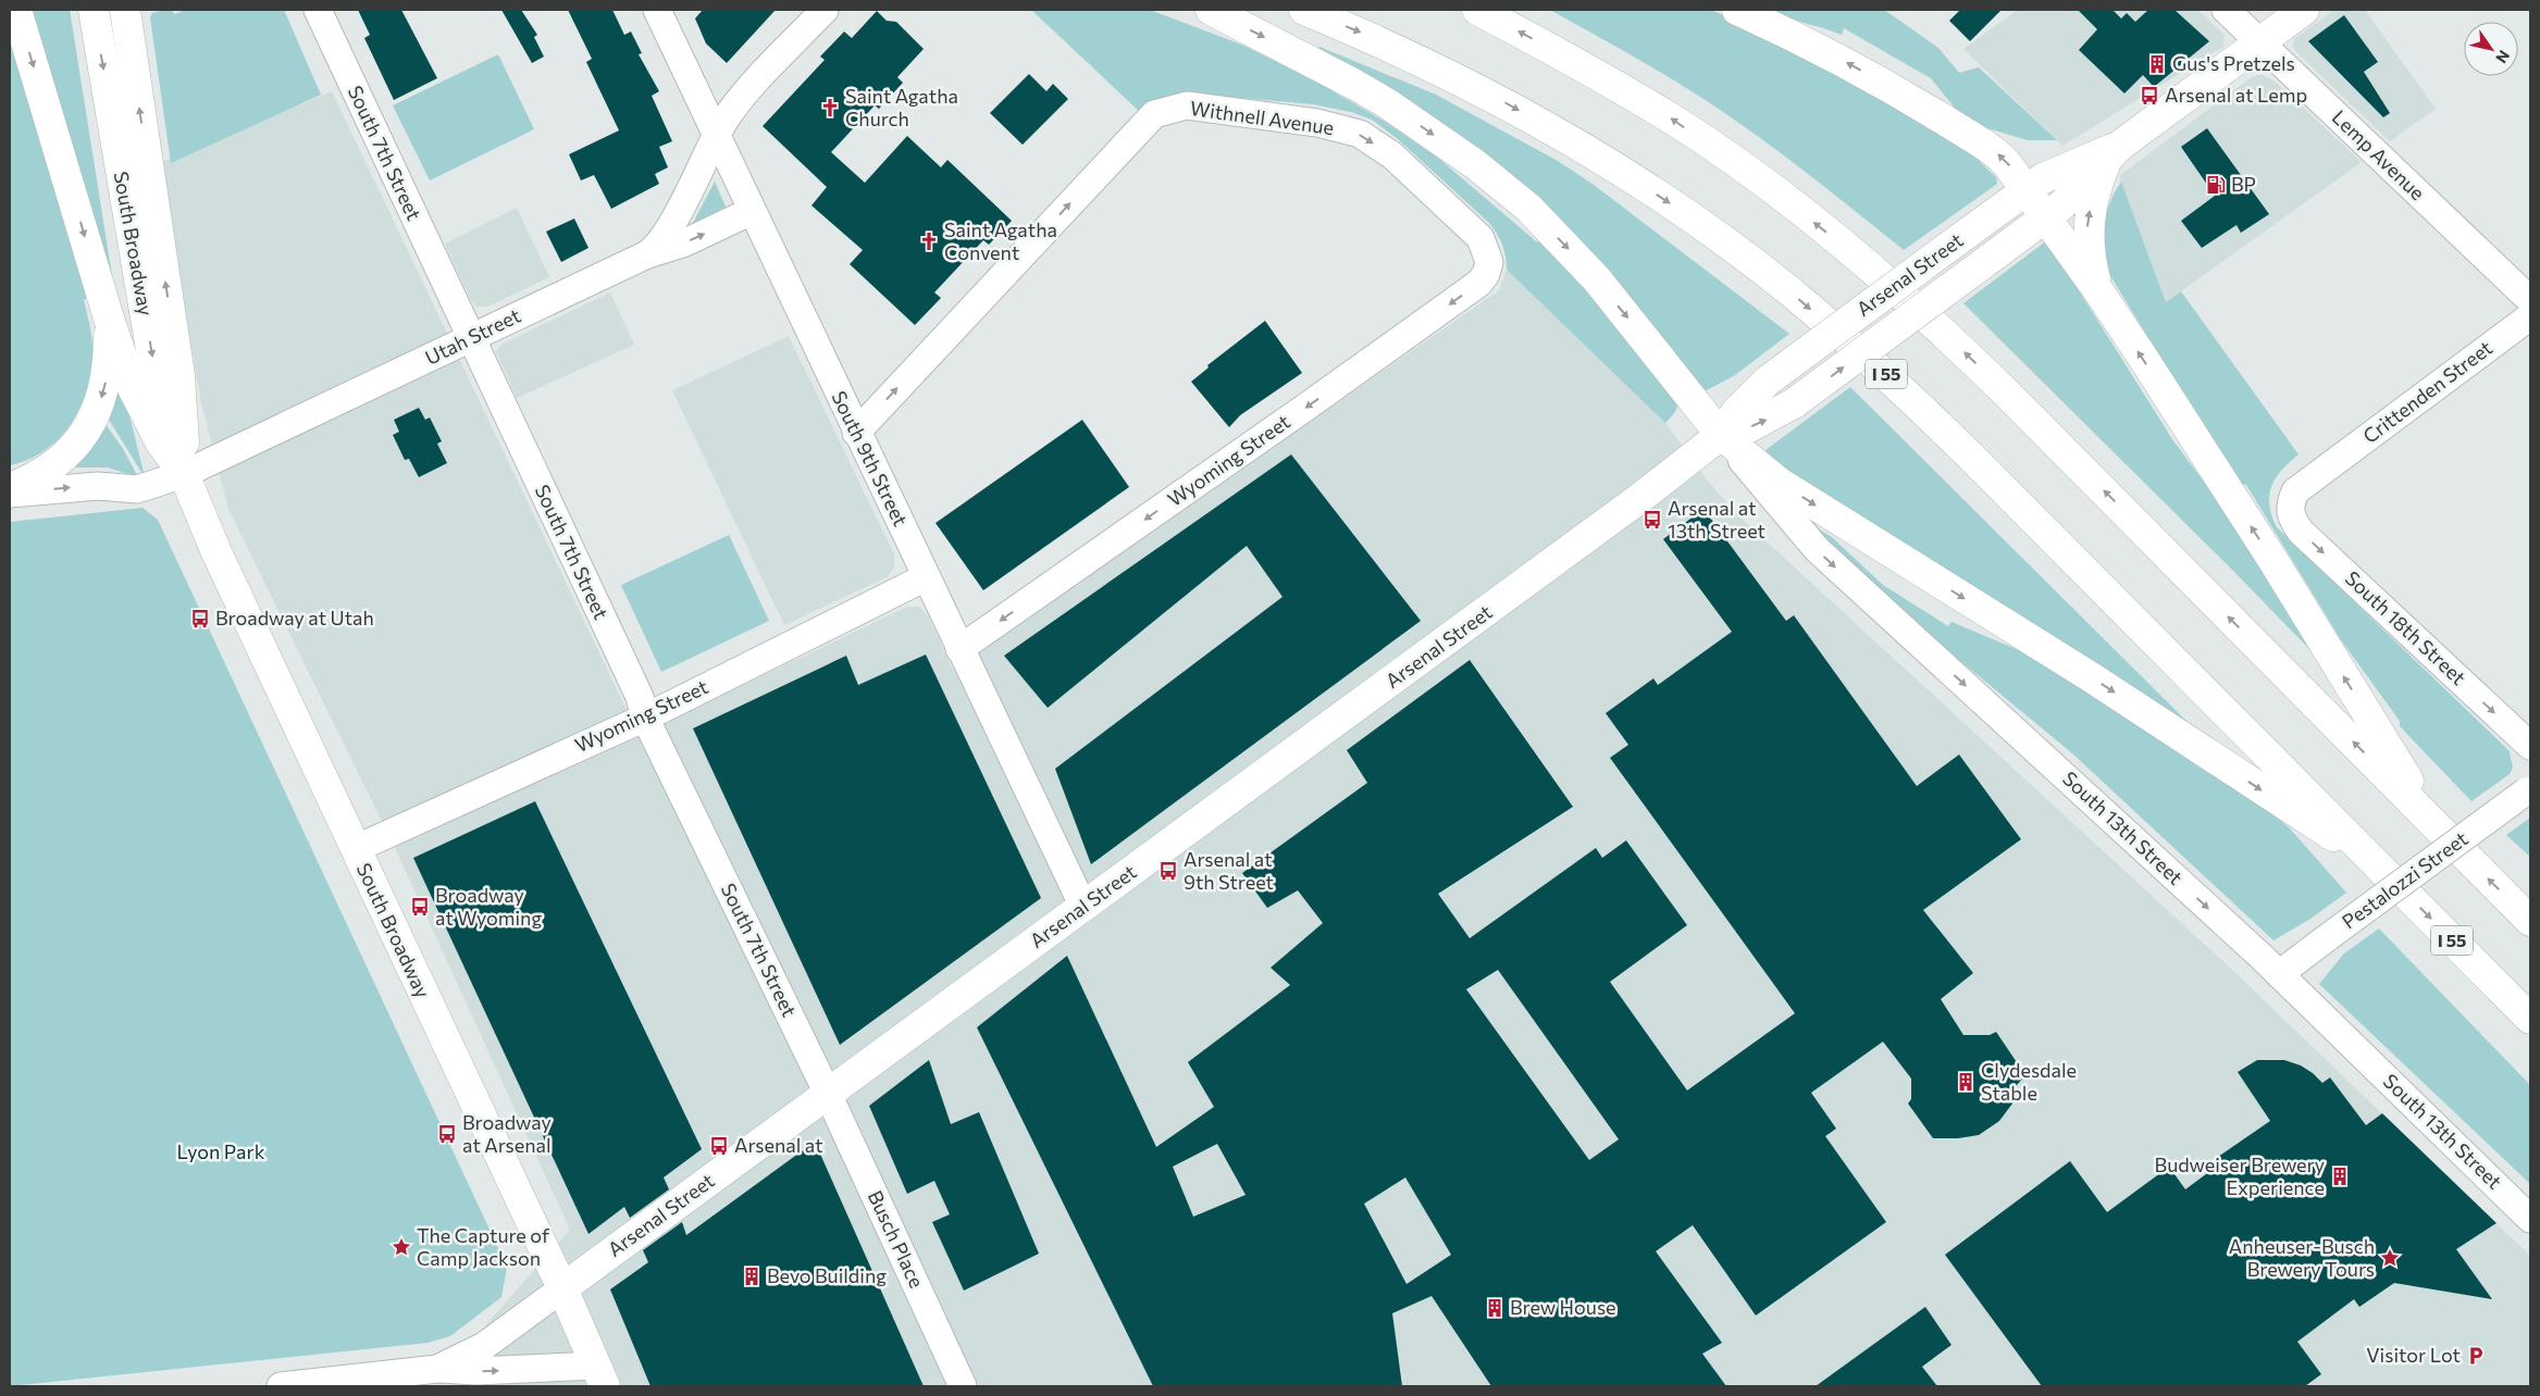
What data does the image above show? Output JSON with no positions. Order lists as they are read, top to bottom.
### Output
{
  "streets": {
    "main road": ["South Broadway", "Arsenal Street", "I 55"],
    "street": [
      "Withnell Avenue",
      "South 7th Street",
      "Lemp Avenue",
      "Utah Street",
      "Crittenden Street",
      "South 9th Street",
      "Wyoming Street",
      "South 18th Street",
      "South 13th Street",
      "Pestalozzi Street",
      "Busch Place"
    ]
  },
  "crossings": [
    ["Withnell Avenue", "South 9th Street"],
    ["Withnell Avenue", "Wyoming Street"],
    ["South 7th Street", "Arsenal Street"],
    ["South 7th Street", "Utah Street"],
    ["South 7th Street", "Wyoming Street"],
    ["South 7th Street", "Busch Place"],
    ["Lemp Avenue", "Arsenal Street"],
    ["South Broadway", "Arsenal Street"],
    ["South Broadway", "Utah Street"],
    ["South Broadway", "Wyoming Street"],
    ["Arsenal Street", "South 9th Street"],
    ["Arsenal Street", "South 13th Street"],
    ["Arsenal Street", "Busch Place"],
    ["Utah Street", "South 9th Street"],
    ["Crittenden Street", "South 18th Street"],
    ["South 9th Street", "Wyoming Street"],
    ["South 13th Street", "Pestalozzi Street"]
  ],
  "one_way": ["Wyoming Street", "South 18th Street", "South 13th Street"],
  "parks": ["Lyon Park"],
  "places": {
    "building": [
      "Gus's Pretzels",
      "Clydesdale Stable",
      "Budweiser Brewery Experience",
      "Bevo Building",
      "Brew House"
    ],
    "bus stop": [
      "Arsenal at Lemp",
      "Arsenal at 13th Street",
      "Broadway at Utah",
      "Arsenal at 9th Street",
      "Broadway at Wyoming",
      "Broadway at Arsenal",
      "Arsenal at"
    ],
    "church": ["Saint Agatha Church", "Saint Agatha Convent"],
    "fuel station": ["BP"],
    "place": ["The Capture of Camp Jackson", "Anheuser-Busch Brewery Tours"],
    "parking": ["Visitor Lot"]
  },
  "north": "bottom right"
}
